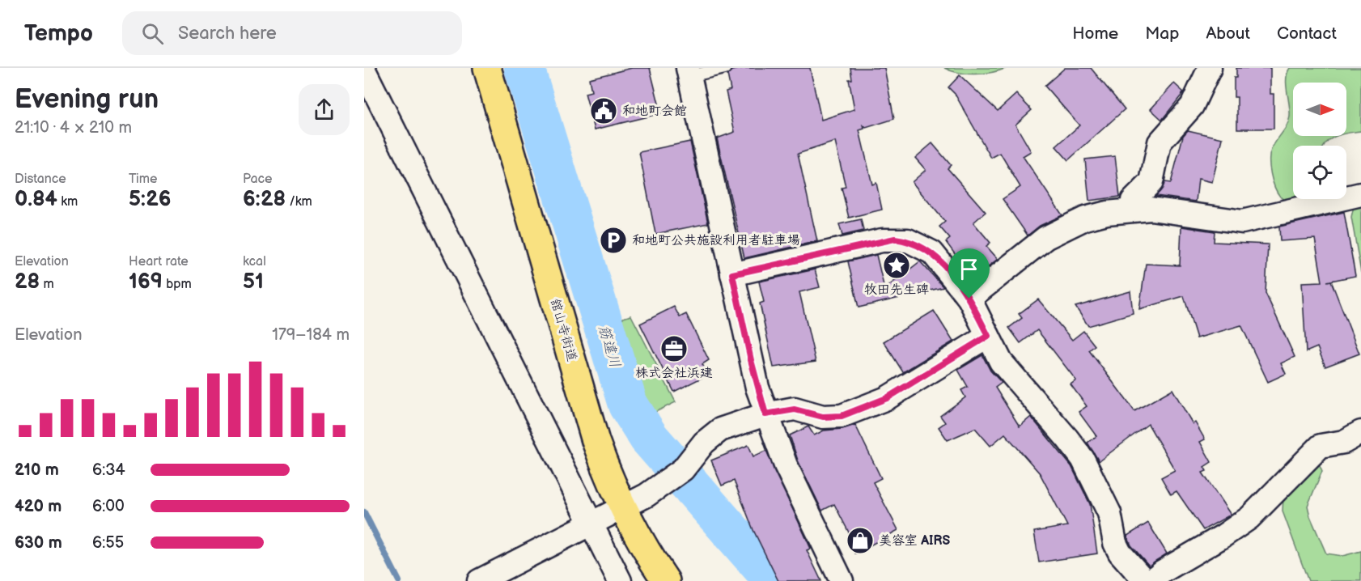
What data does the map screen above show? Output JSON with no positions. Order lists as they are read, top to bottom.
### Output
{
  "streets": {
    "main road": ["舘山寺街道"]
  },
  "water": ["筋違川"],
  "places": {
    "public building": ["和地町会館"],
    "parking": ["和地町公共施設利用者駐車場"],
    "place": ["牧田先生碑"],
    "office": ["株式会社浜建"],
    "shop": ["美容室 AIRS"]
  },
  "north": "right",
  "page": {
    "header": "Tempo",
    "search": "Search here",
    "nav": [
      "Home",
      "Map",
      "About",
      "Contact"
    ],
    "heading": ["Evening run", "21:10 · 4 × 210 m"],
    "stats": [
      ["Distance", "0.84 km"],
      ["Time", "5:26"],
      ["Pace", "6:28 /km"],
      ["Elevation", "28 m"],
      ["Heart rate", "169 bpm"],
      ["kcal", "51"]
    ],
    "chart": ["Elevation", "179–184 m"],
    "list": [
      {
        "name": "210 m",
        "note": "6:34"
      },
      {
        "name": "420 m",
        "note": "6:00"
      },
      {
        "name": "630 m",
        "note": "6:55"
      }
    ]
  }
}
